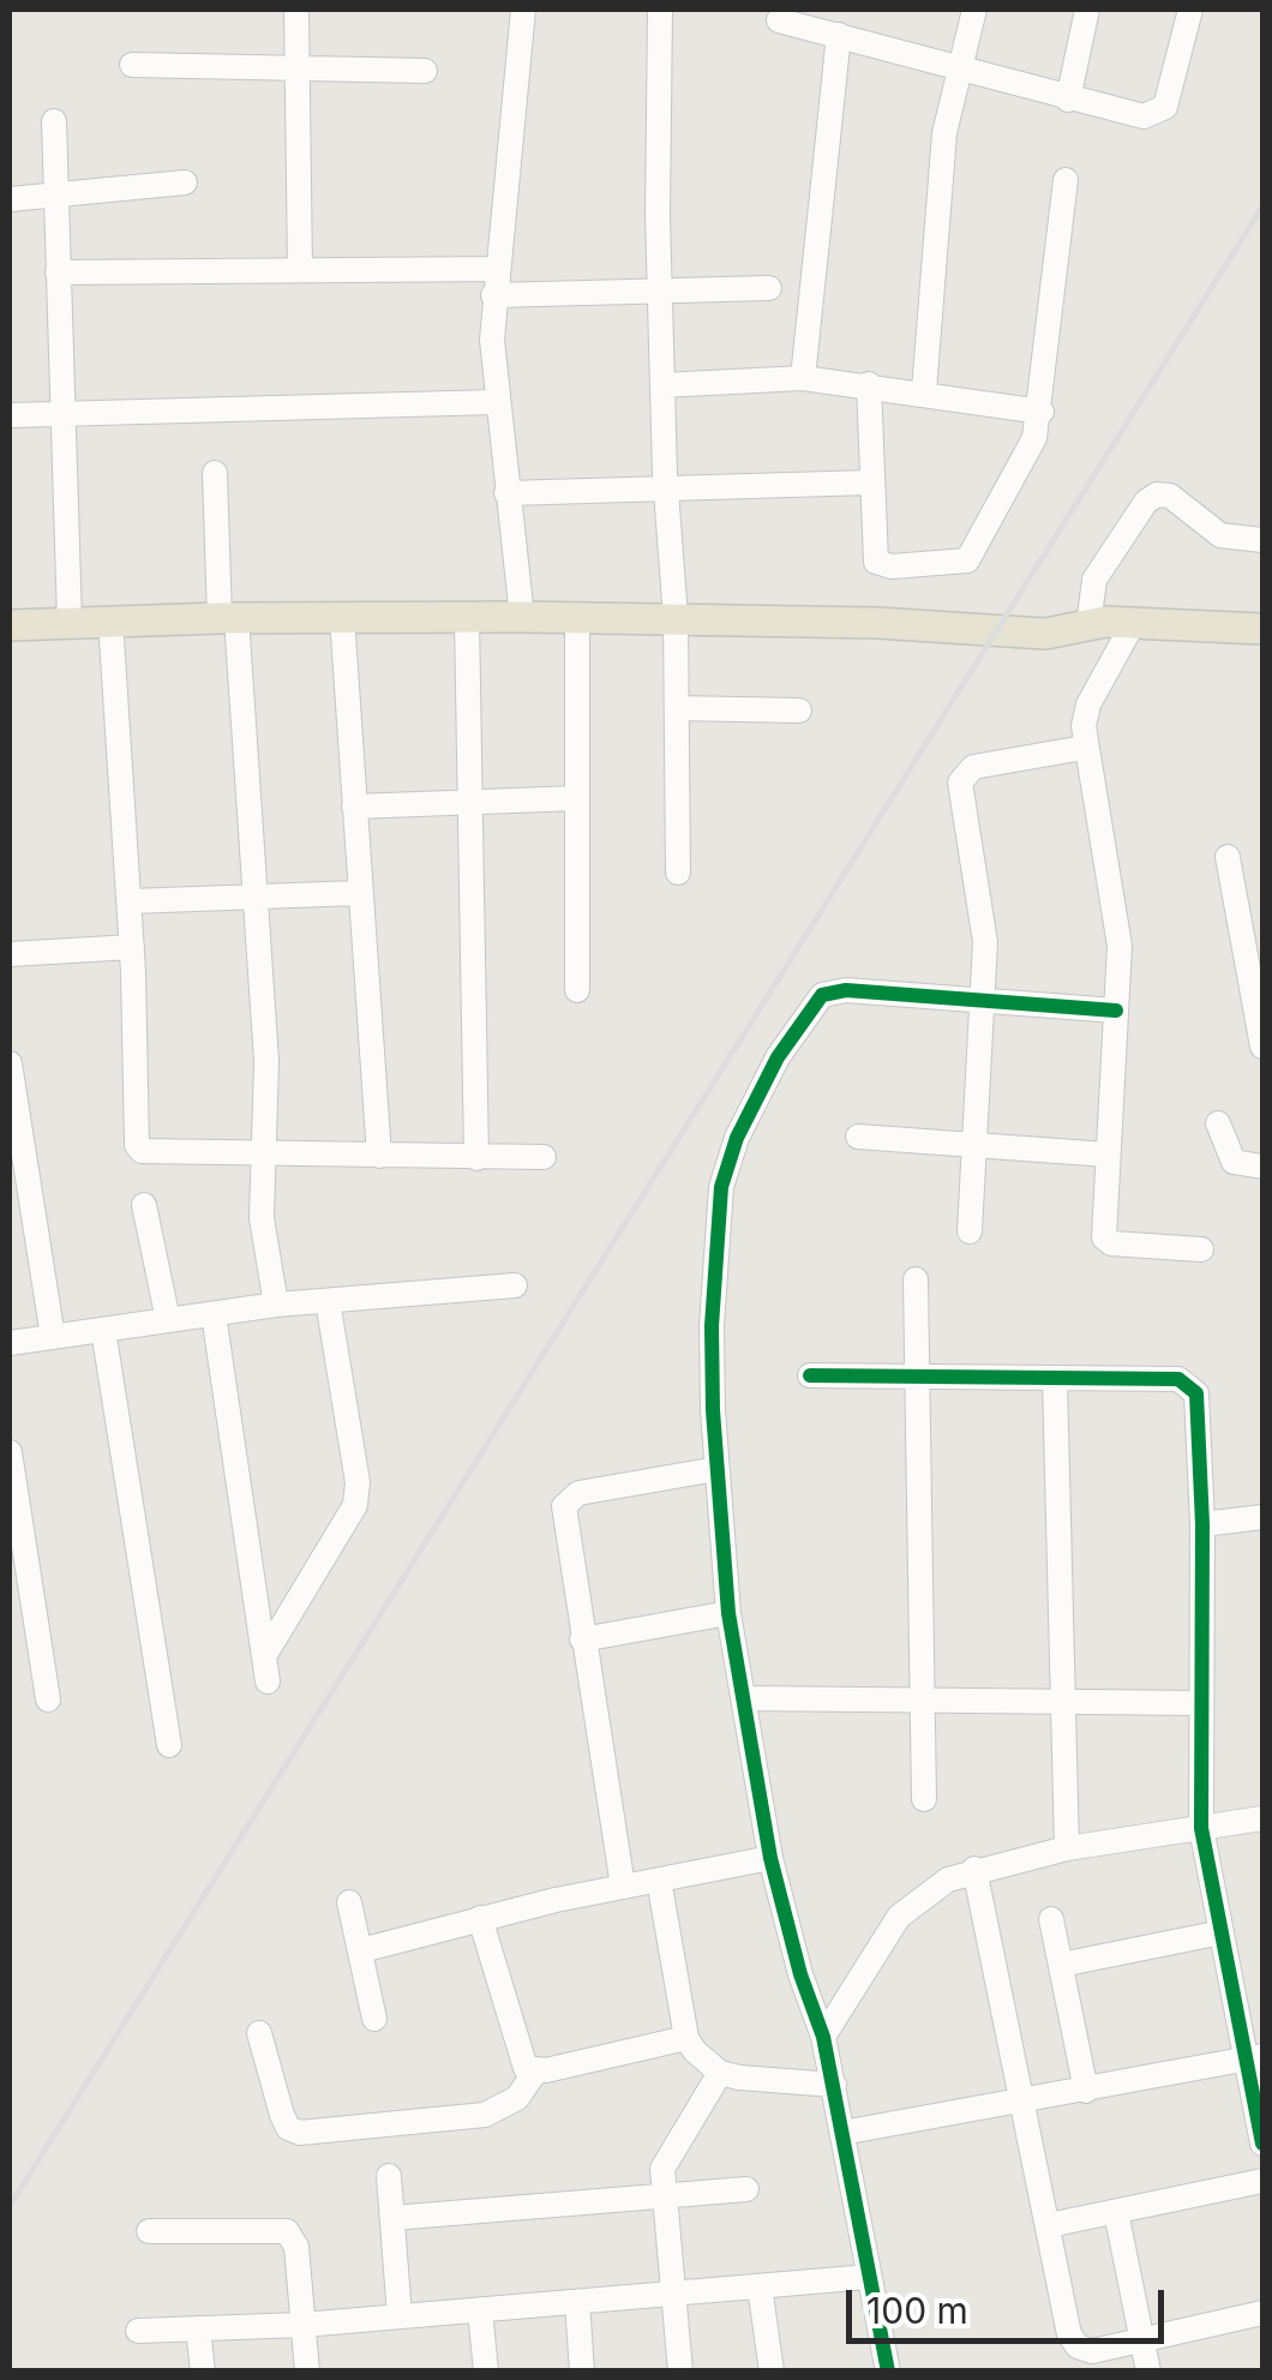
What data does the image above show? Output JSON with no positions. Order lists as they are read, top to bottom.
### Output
{
  "scale_bar": "100 m"
}
